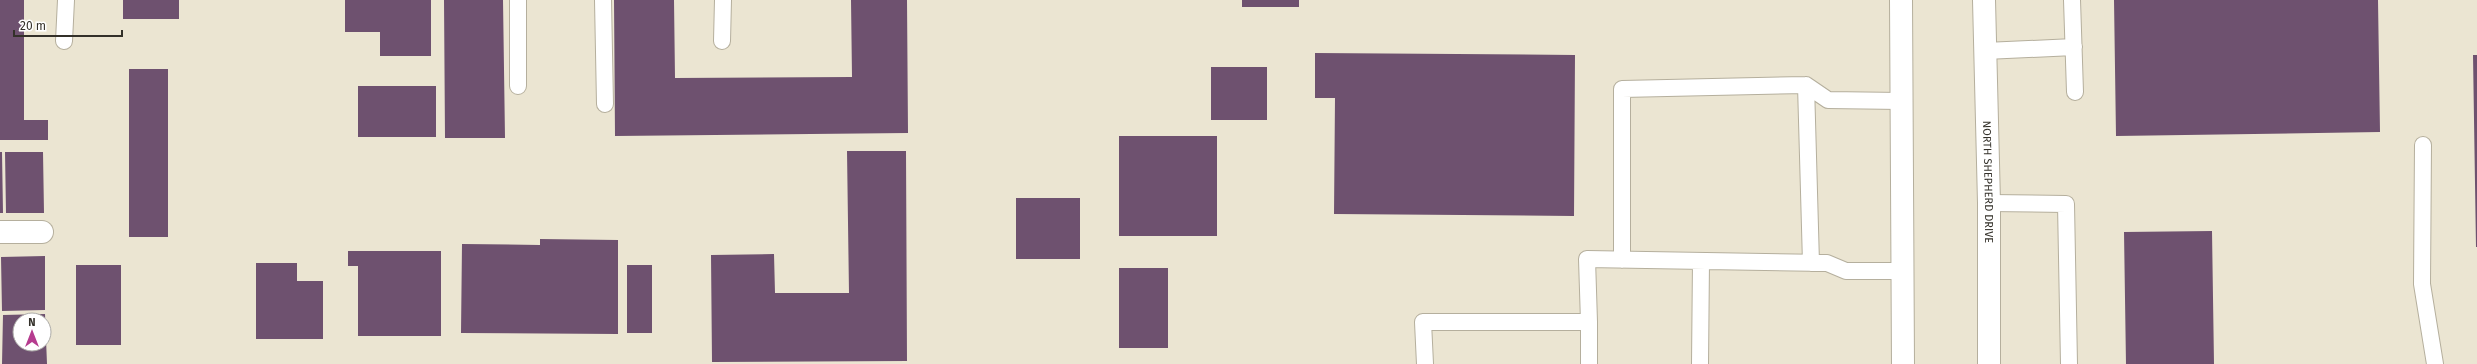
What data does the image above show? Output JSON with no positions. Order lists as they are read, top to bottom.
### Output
{
  "streets": {
    "main road": ["NORTH SHEPHERD DRIVE"]
  },
  "scale_bar": "20 m",
  "north": "top"
}
